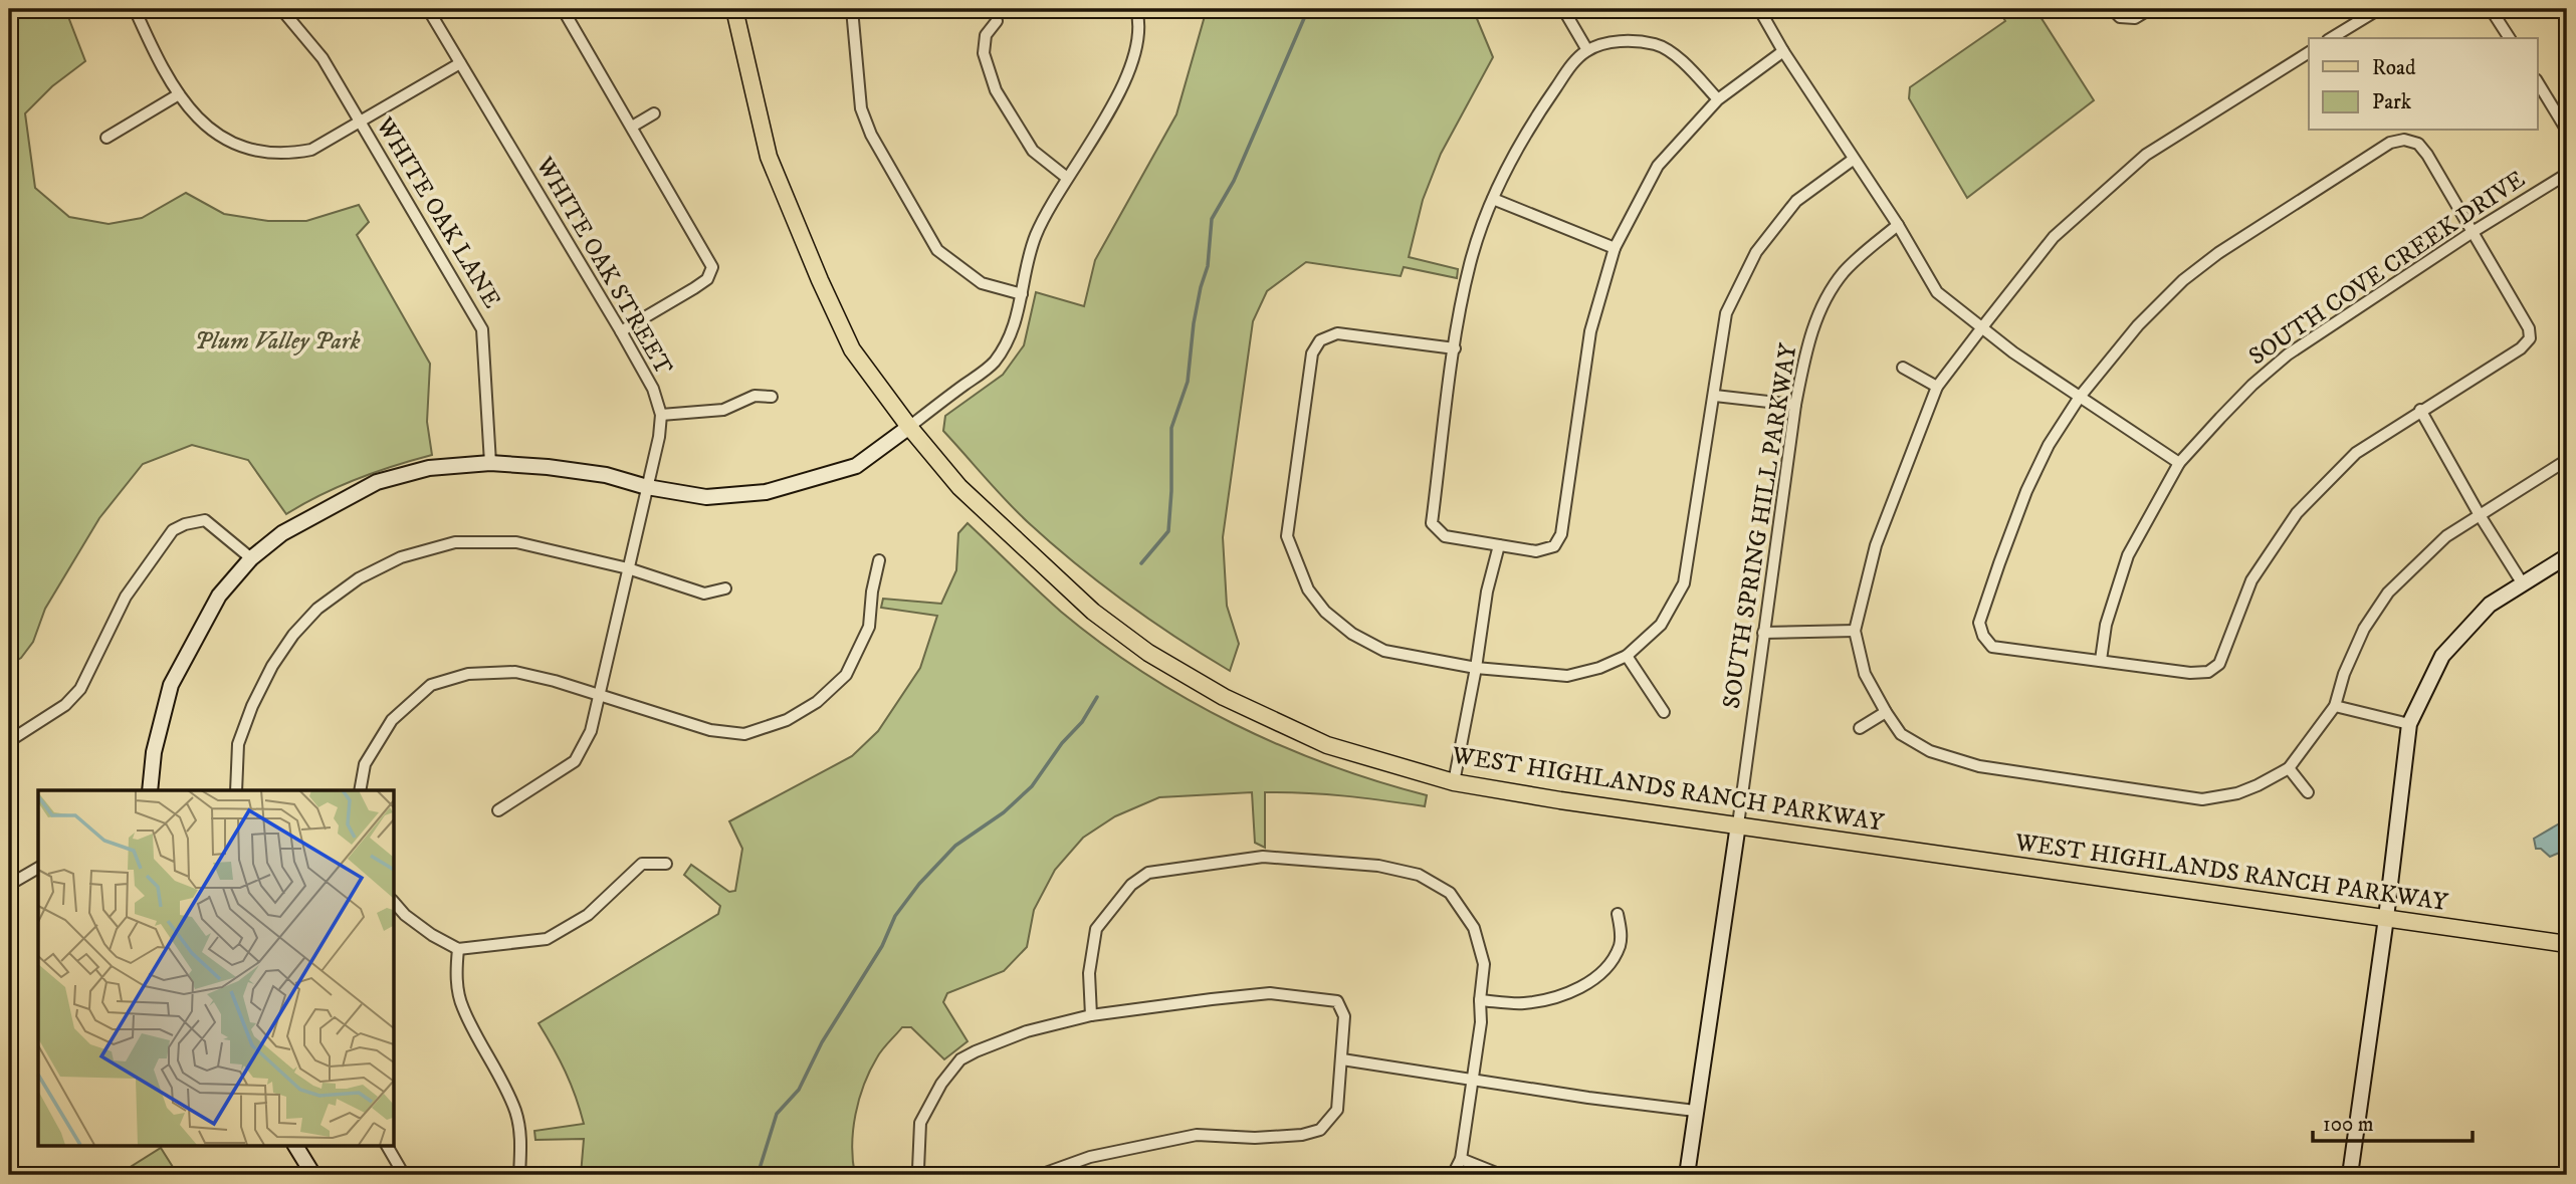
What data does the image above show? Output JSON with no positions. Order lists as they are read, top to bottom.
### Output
{
  "streets": {
    "main road": ["WEST HIGHLANDS RANCH PARKWAY"],
    "street": [
      "WHITE OAK LANE",
      "WHITE OAK STREET",
      "SOUTH COVE CREEK DRIVE",
      "SOUTH SPRING HILL PARKWAY"
    ]
  },
  "crossings": [
    ["SOUTH SPRING HILL PARKWAY", "WEST HIGHLANDS RANCH PARKWAY"]
  ],
  "parks": ["Plum Valley Park"],
  "legend": ["Road", "Park"],
  "scale_bar": "100 m"
}
